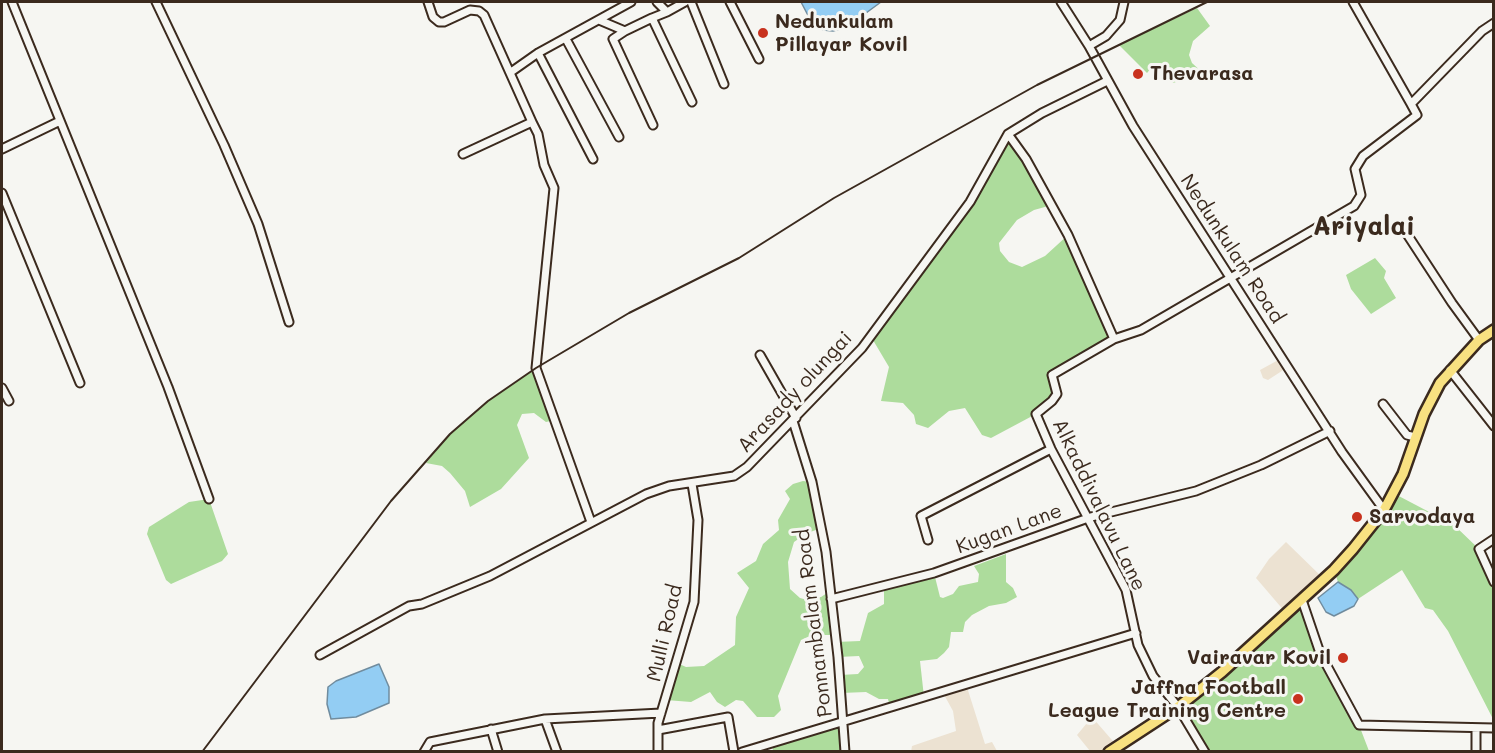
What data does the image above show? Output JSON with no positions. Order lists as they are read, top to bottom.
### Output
{
  "streets": {
    "street": [
      "Nedunkulam Road",
      "Arasady olungai",
      "Alkaddivalavu Lane",
      "Kugan Lane",
      "Ponnambalam Road",
      "Mulli Road"
    ]
  },
  "crossings": [
    ["Nedunkulam Road", "Arasady olungai"],
    ["Nedunkulam Road", "Alkaddivalavu Lane"],
    ["Nedunkulam Road", "Kugan Lane"],
    ["Arasady olungai", "Ponnambalam Road"],
    ["Arasady olungai", "Mulli Road"],
    ["Alkaddivalavu Lane", "Kugan Lane"],
    ["Kugan Lane", "Ponnambalam Road"]
  ],
  "districts": ["Ariyalai"],
  "places": [
    "Nedunkulam Pillayar Kovil",
    "Thevarasa",
    "Sarvodaya",
    "Vairavar Kovil",
    "Jaffna Football League Training Centre"
  ]
}
